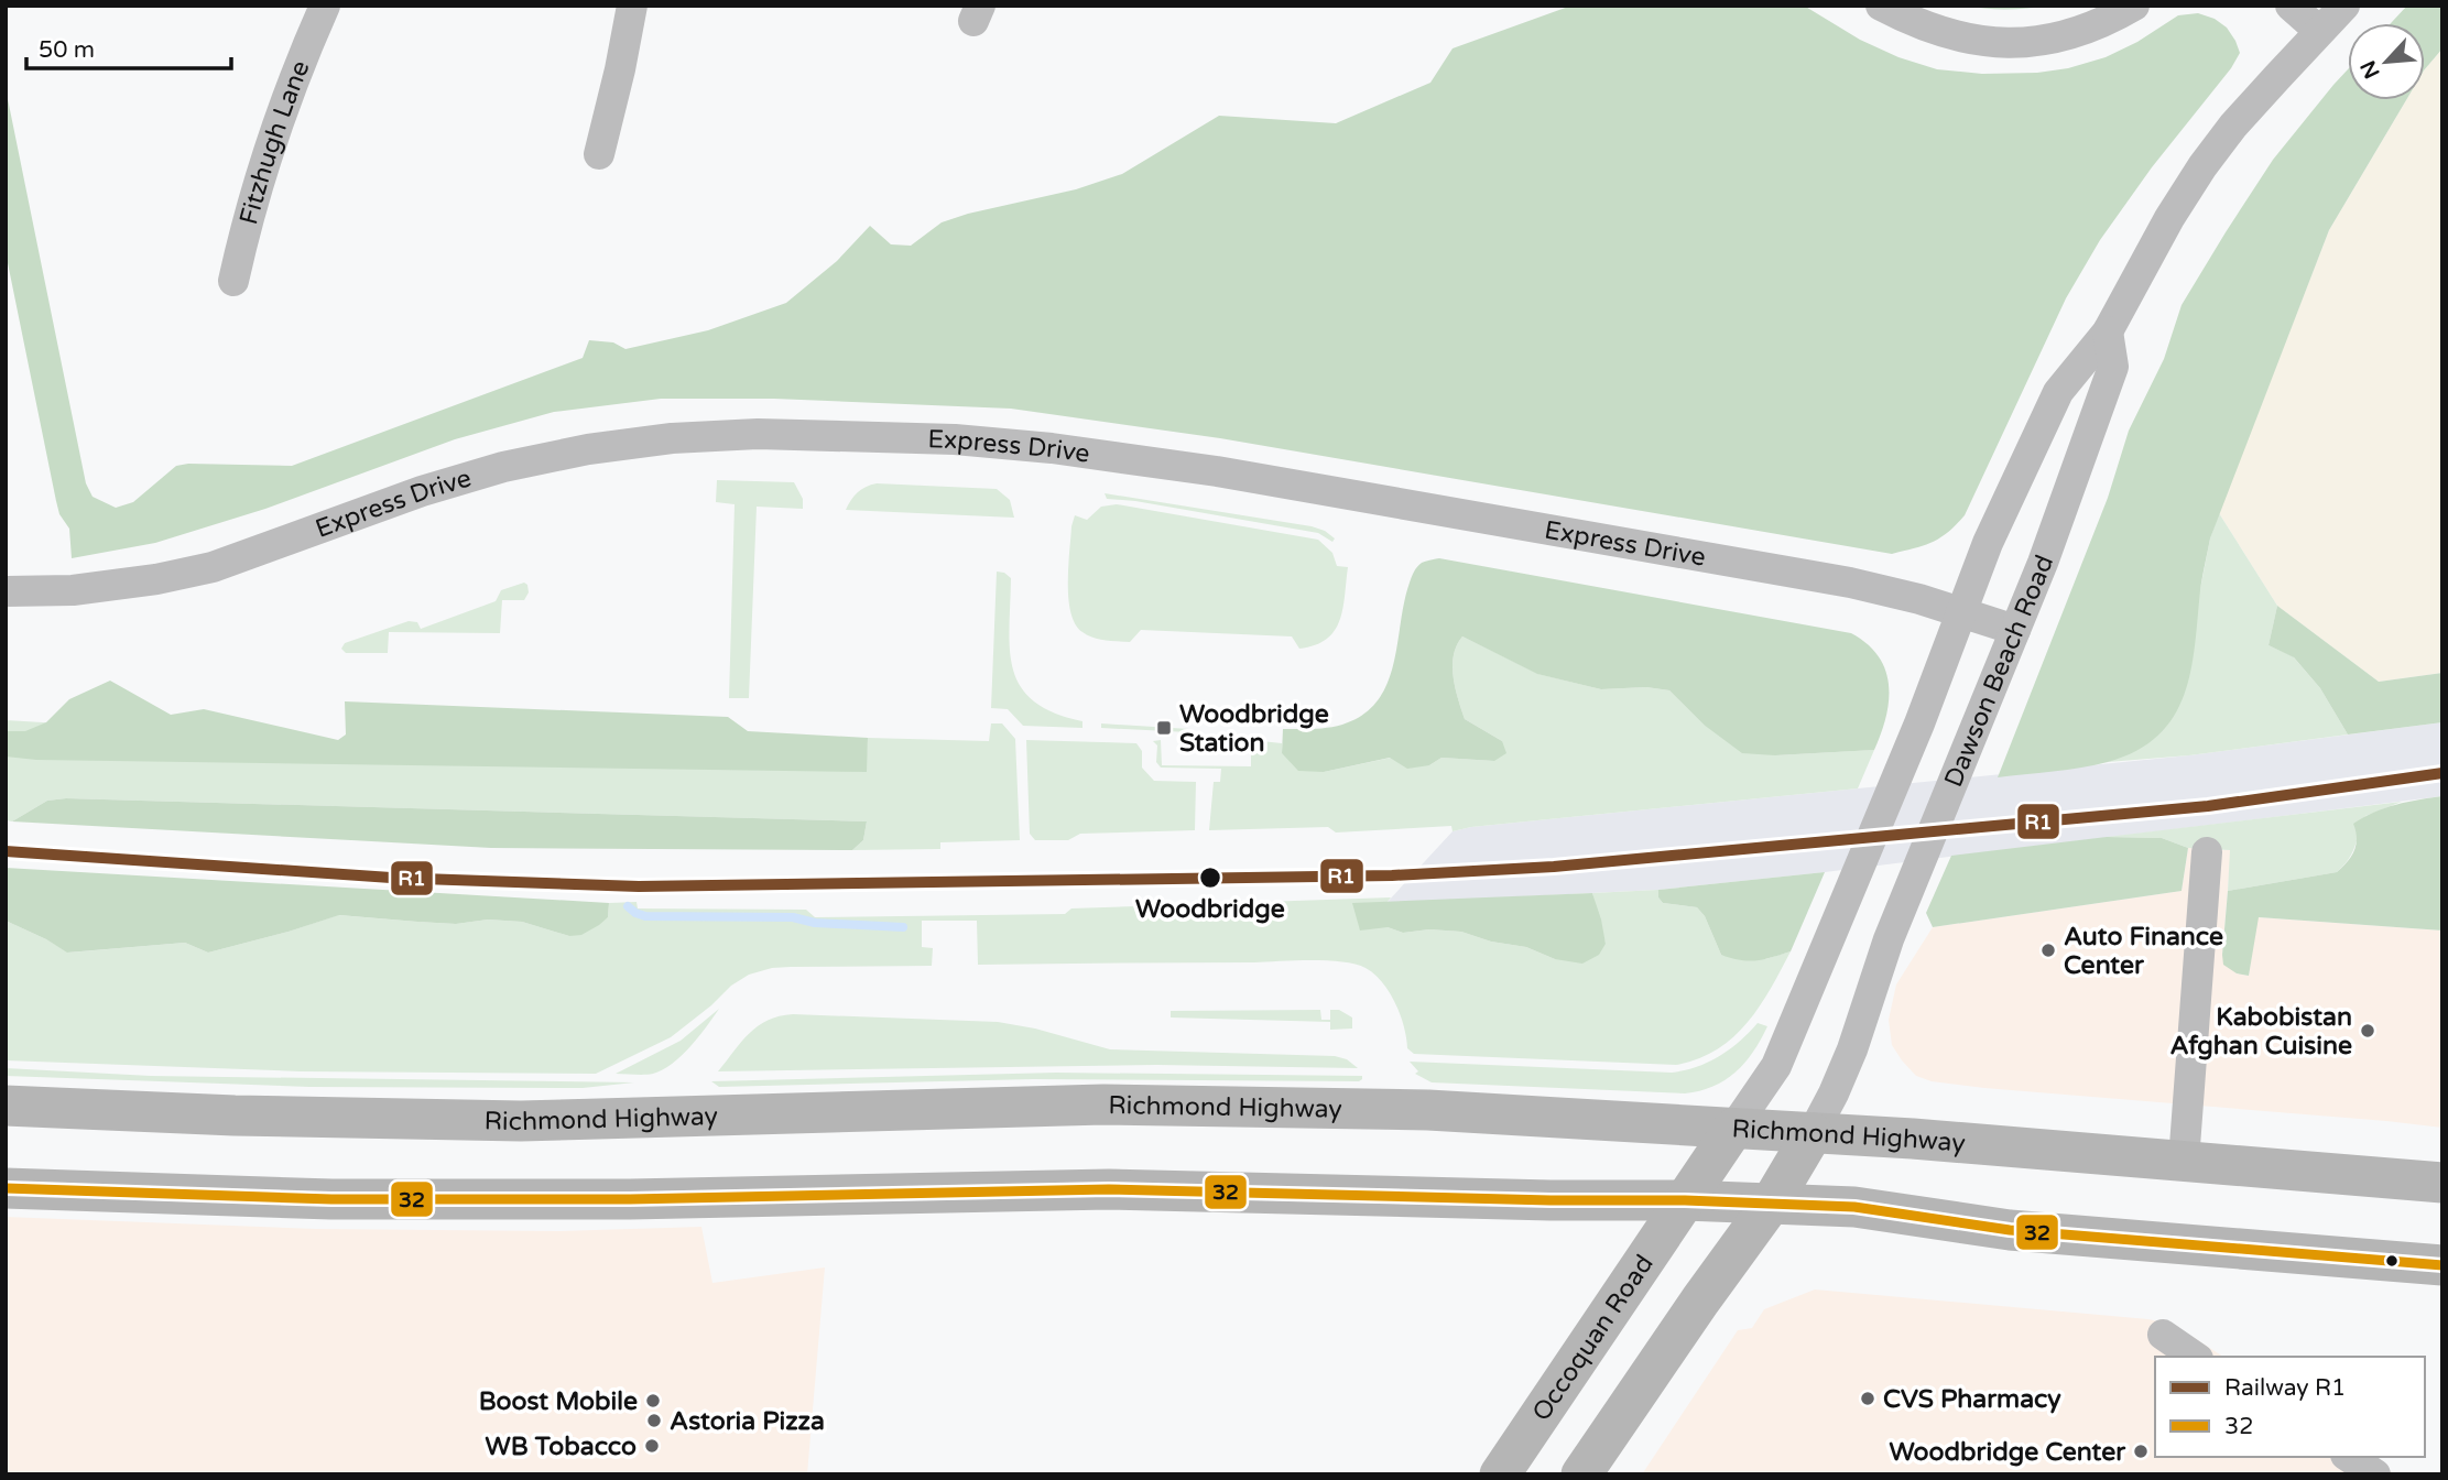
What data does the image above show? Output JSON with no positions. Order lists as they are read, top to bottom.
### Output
{
  "streets": {
    "main road": ["Richmond Highway", "Occoquan Road"],
    "street": ["Fitzhugh Lane", "Express Drive", "Dawson Beach Road"]
  },
  "crossings": [
    ["Express Drive", "Dawson Beach Road"],
    ["Dawson Beach Road", "Richmond Highway"],
    ["Richmond Highway", "Occoquan Road"]
  ],
  "places": {
    "transit": ["Woodbridge Station"],
    "other": [
      "Woodbridge",
      "Auto Finance Center",
      "Kabobistan Afghan Cuisine",
      "CVS Pharmacy",
      "Boost Mobile",
      "Astoria Pizza",
      "WB Tobacco",
      "Woodbridge Center"
    ]
  },
  "lines": ["rail line R1", "transit line 32"],
  "legend": ["Railway R1", "32"],
  "scale_bar": "50 m",
  "north": "bottom left"
}
